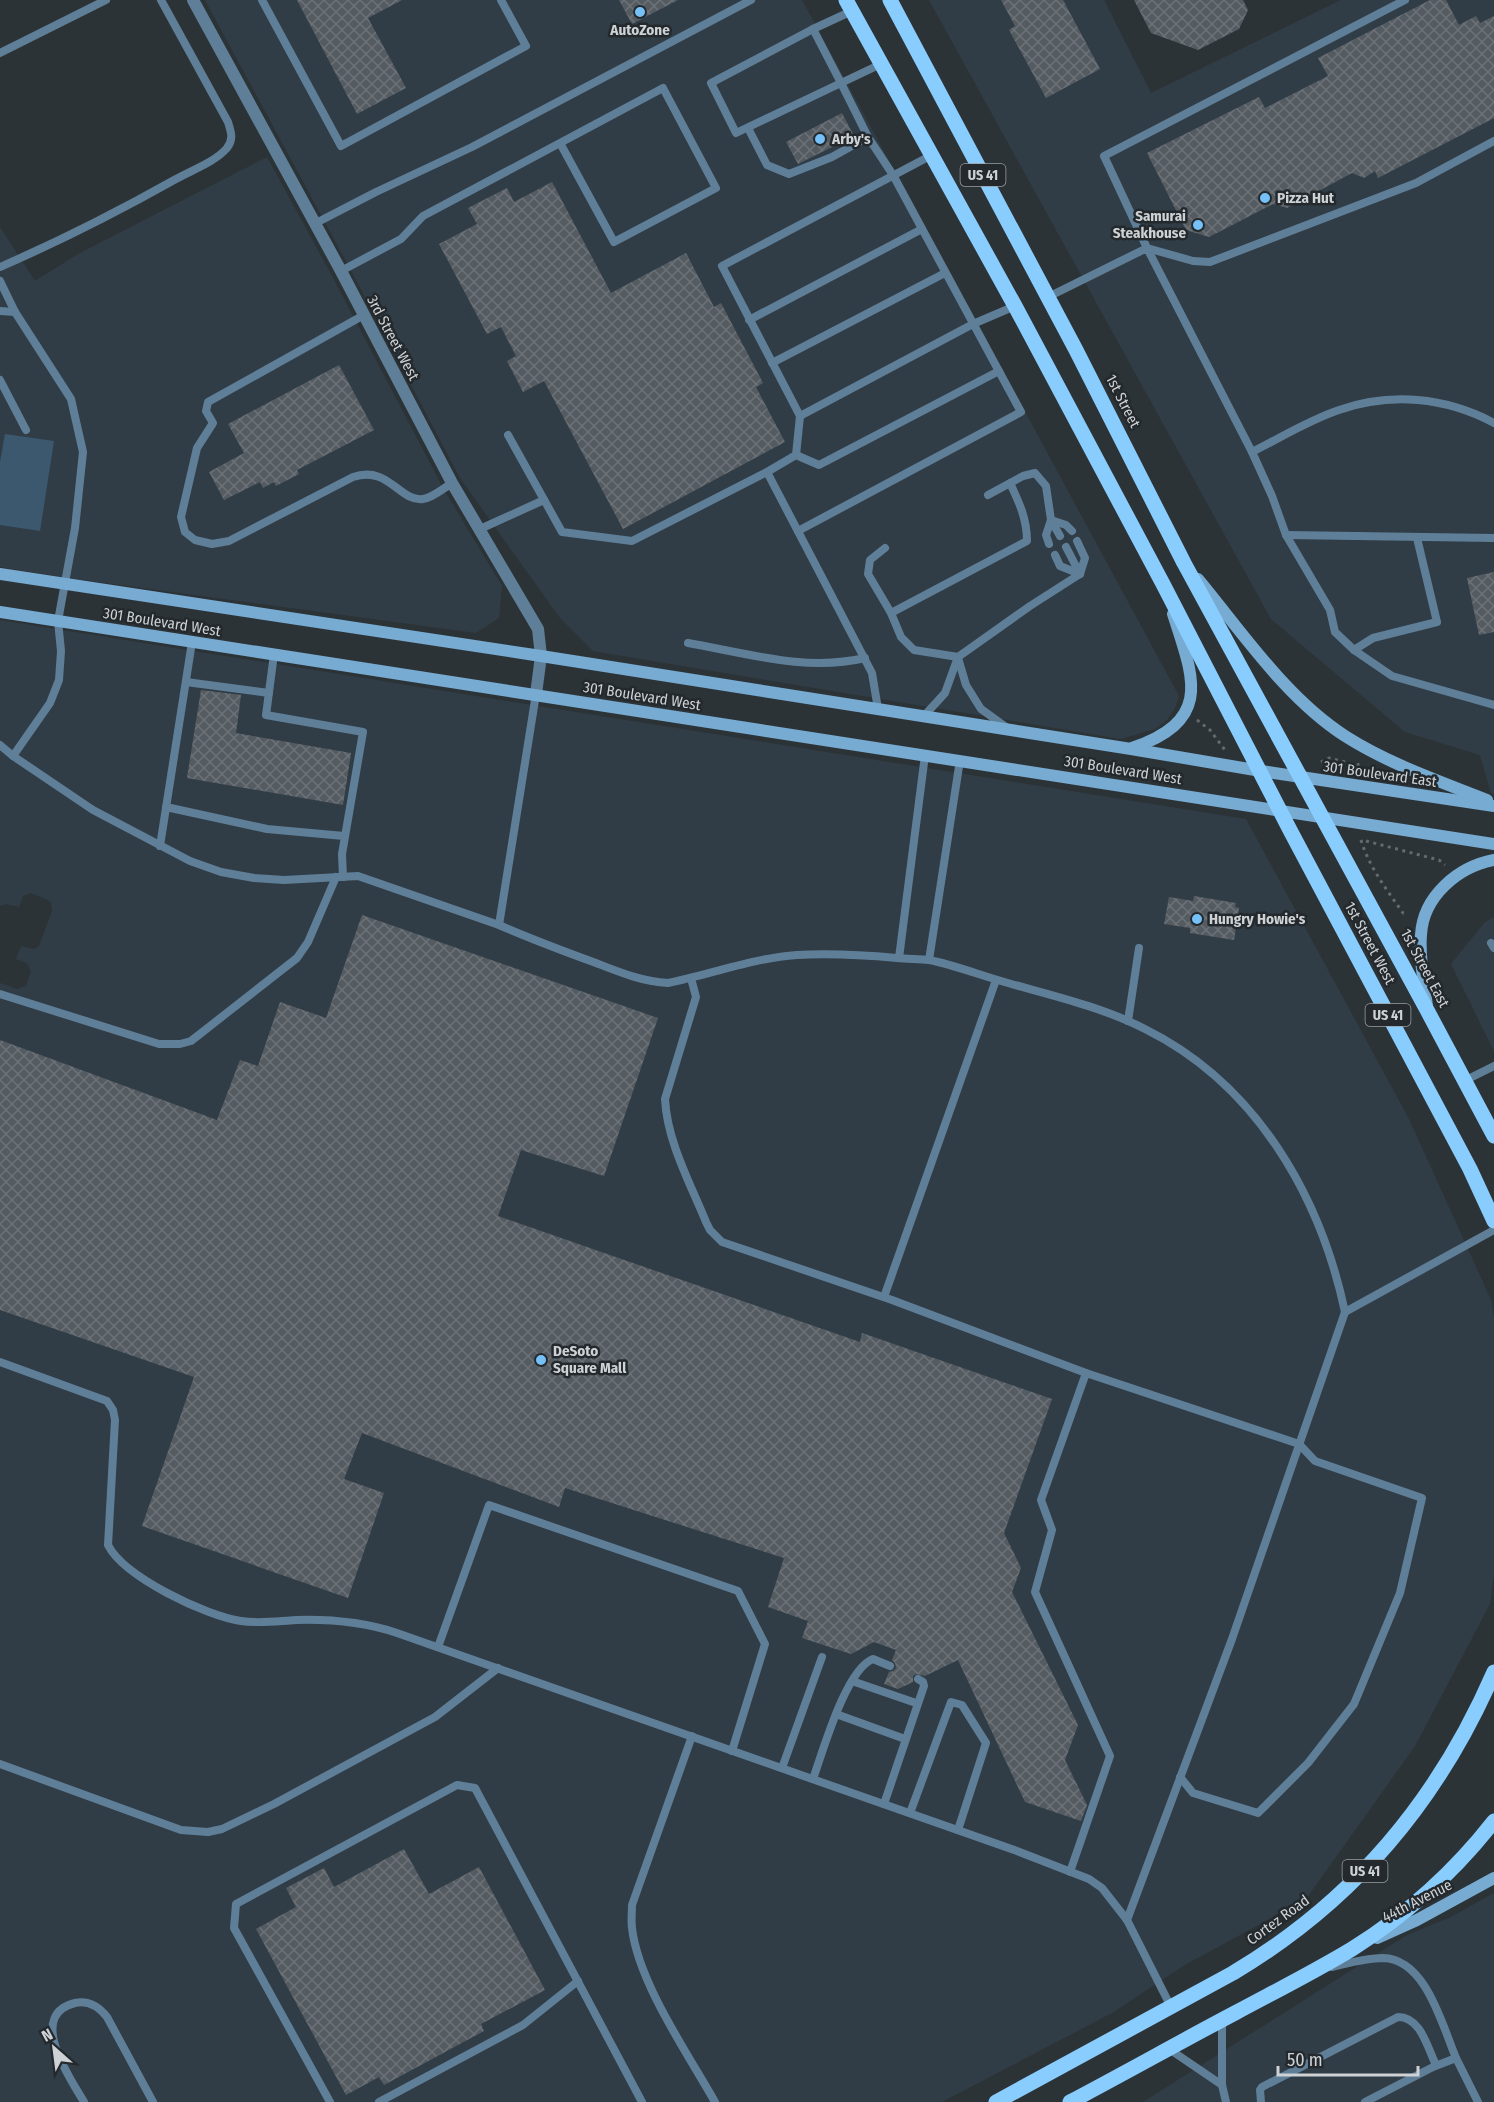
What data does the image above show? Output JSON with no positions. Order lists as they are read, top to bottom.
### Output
{
  "streets": {
    "main road": [
      "US 41",
      "1st Street",
      "301 Boulevard West",
      "301 Boulevard East",
      "1st Street West",
      "1st Street East",
      "44th Avenue",
      "Cortez Road"
    ],
    "street": ["3rd Street West"]
  },
  "crossings": [
    ["US 41", "301 Boulevard West"],
    ["US 41", "301 Boulevard East"],
    ["US 41", "1st Street West"],
    ["3rd Street West", "301 Boulevard West"],
    ["1st Street", "301 Boulevard East"],
    ["1st Street", "1st Street East"],
    ["301 Boulevard West", "301 Boulevard East"],
    ["301 Boulevard West", "1st Street West"]
  ],
  "places": [
    "AutoZone",
    "Arby's",
    "Pizza Hut",
    "Samurai Steakhouse",
    "Hungry Howie's",
    "DeSoto Square Mall"
  ],
  "scale_bar": "50 m",
  "north": "top left"
}
